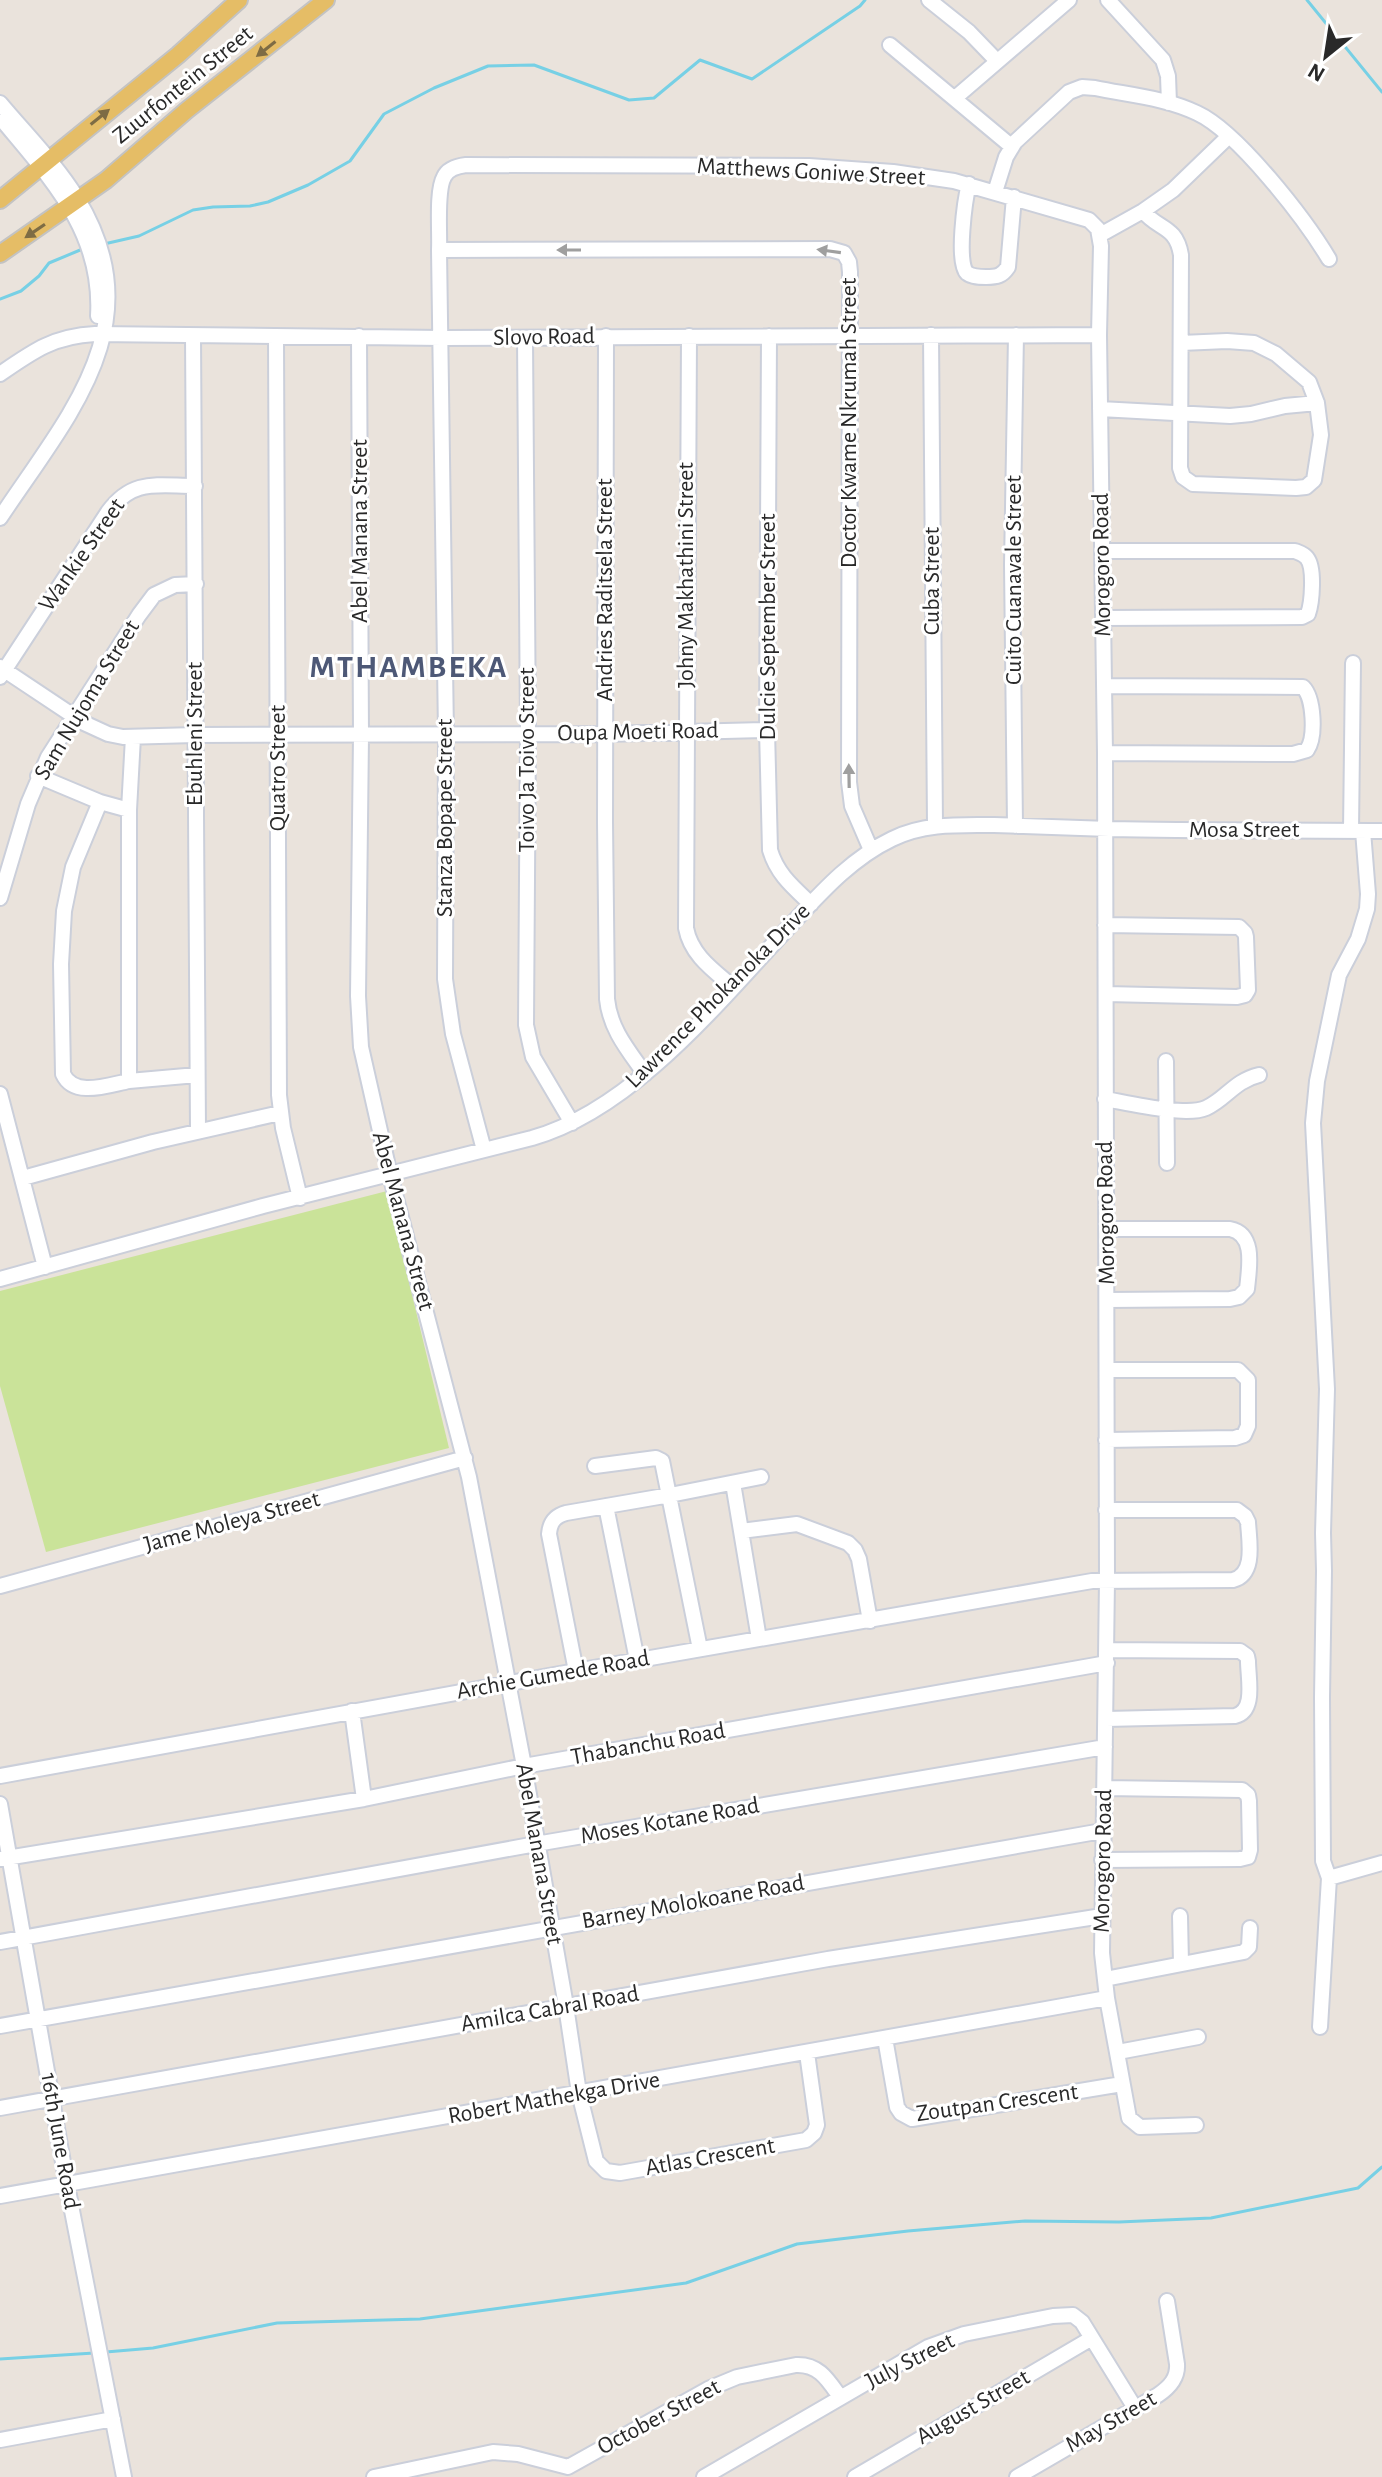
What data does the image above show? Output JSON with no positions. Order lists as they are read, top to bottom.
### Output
{
  "streets": {
    "main road": ["Zuurfontein Street"],
    "street": [
      "Matthews Goniwe Street",
      "Slovo Road",
      "Doctor Kwame Nkrumah Street",
      "Abel Manana Street",
      "Wankie Street",
      "Morogoro Road",
      "Johny Makhathini Street",
      "Cuito Cuanavale Street",
      "Cuba Street",
      "Andries Raditsela Street",
      "Dulcie September Street",
      "Sam Nujoma Street",
      "Oupa Moeti Road",
      "Ebuhleni Street",
      "Toivo Ja Toivo Street",
      "Quatro Street",
      "Stanza Bopape Street",
      "Mosa Street",
      "Lawrence Phokanoka Drive",
      "Jame Moleya Street",
      "Archie Gumede Road",
      "Thabanchu Road",
      "Moses Kotane Road",
      "Barney Molokoane Road",
      "Amilca Cabral Road",
      "Robert Mathekga Drive",
      "Zoutpan Crescent",
      "16th June Road",
      "Atlas Crescent",
      "July Street",
      "August Street",
      "October Street",
      "May Street"
    ]
  },
  "crossings": [
    ["Matthews Goniwe Street", "Morogoro Road"],
    ["Matthews Goniwe Street", "Stanza Bopape Street"],
    ["Slovo Road", "Doctor Kwame Nkrumah Street"],
    ["Slovo Road", "Abel Manana Street"],
    ["Slovo Road", "Morogoro Road"],
    ["Slovo Road", "Johny Makhathini Street"],
    ["Slovo Road", "Cuito Cuanavale Street"],
    ["Slovo Road", "Cuba Street"],
    ["Slovo Road", "Andries Raditsela Street"],
    ["Slovo Road", "Dulcie September Street"],
    ["Slovo Road", "Ebuhleni Street"],
    ["Slovo Road", "Toivo Ja Toivo Street"],
    ["Slovo Road", "Quatro Street"],
    ["Slovo Road", "Stanza Bopape Street"],
    ["Doctor Kwame Nkrumah Street", "Stanza Bopape Street"],
    ["Doctor Kwame Nkrumah Street", "Lawrence Phokanoka Drive"],
    ["Abel Manana Street", "Oupa Moeti Road"],
    ["Abel Manana Street", "Lawrence Phokanoka Drive"],
    ["Abel Manana Street", "Jame Moleya Street"],
    ["Abel Manana Street", "Archie Gumede Road"],
    ["Abel Manana Street", "Thabanchu Road"],
    ["Abel Manana Street", "Moses Kotane Road"],
    ["Abel Manana Street", "Barney Molokoane Road"],
    ["Abel Manana Street", "Amilca Cabral Road"],
    ["Abel Manana Street", "Robert Mathekga Drive"],
    ["Abel Manana Street", "Atlas Crescent"],
    ["Wankie Street", "Oupa Moeti Road"],
    ["Wankie Street", "Ebuhleni Street"],
    ["Morogoro Road", "Mosa Street"],
    ["Morogoro Road", "Lawrence Phokanoka Drive"],
    ["Morogoro Road", "Archie Gumede Road"],
    ["Morogoro Road", "Thabanchu Road"],
    ["Morogoro Road", "Moses Kotane Road"],
    ["Morogoro Road", "Barney Molokoane Road"],
    ["Morogoro Road", "Amilca Cabral Road"],
    ["Morogoro Road", "Robert Mathekga Drive"],
    ["Morogoro Road", "Zoutpan Crescent"],
    ["Johny Makhathini Street", "Oupa Moeti Road"],
    ["Johny Makhathini Street", "Lawrence Phokanoka Drive"],
    ["Cuito Cuanavale Street", "Lawrence Phokanoka Drive"],
    ["Cuba Street", "Lawrence Phokanoka Drive"],
    ["Andries Raditsela Street", "Oupa Moeti Road"],
    ["Andries Raditsela Street", "Lawrence Phokanoka Drive"],
    ["Dulcie September Street", "Oupa Moeti Road"],
    ["Dulcie September Street", "Lawrence Phokanoka Drive"],
    ["Sam Nujoma Street", "Oupa Moeti Road"],
    ["Sam Nujoma Street", "Ebuhleni Street"],
    ["Oupa Moeti Road", "Ebuhleni Street"],
    ["Oupa Moeti Road", "Toivo Ja Toivo Street"],
    ["Oupa Moeti Road", "Quatro Street"],
    ["Oupa Moeti Road", "Stanza Bopape Street"],
    ["Toivo Ja Toivo Street", "Lawrence Phokanoka Drive"],
    ["Quatro Street", "Lawrence Phokanoka Drive"],
    ["Stanza Bopape Street", "Lawrence Phokanoka Drive"],
    ["Mosa Street", "Lawrence Phokanoka Drive"],
    ["Thabanchu Road", "16th June Road"],
    ["Moses Kotane Road", "16th June Road"],
    ["Barney Molokoane Road", "16th June Road"],
    ["Amilca Cabral Road", "16th June Road"],
    ["Robert Mathekga Drive", "Zoutpan Crescent"],
    ["Robert Mathekga Drive", "16th June Road"],
    ["Robert Mathekga Drive", "Atlas Crescent"],
    ["July Street", "August Street"],
    ["July Street", "October Street"],
    ["July Street", "May Street"]
  ],
  "districts": ["MTHAMBEKA"],
  "north": "bottom left"
}
